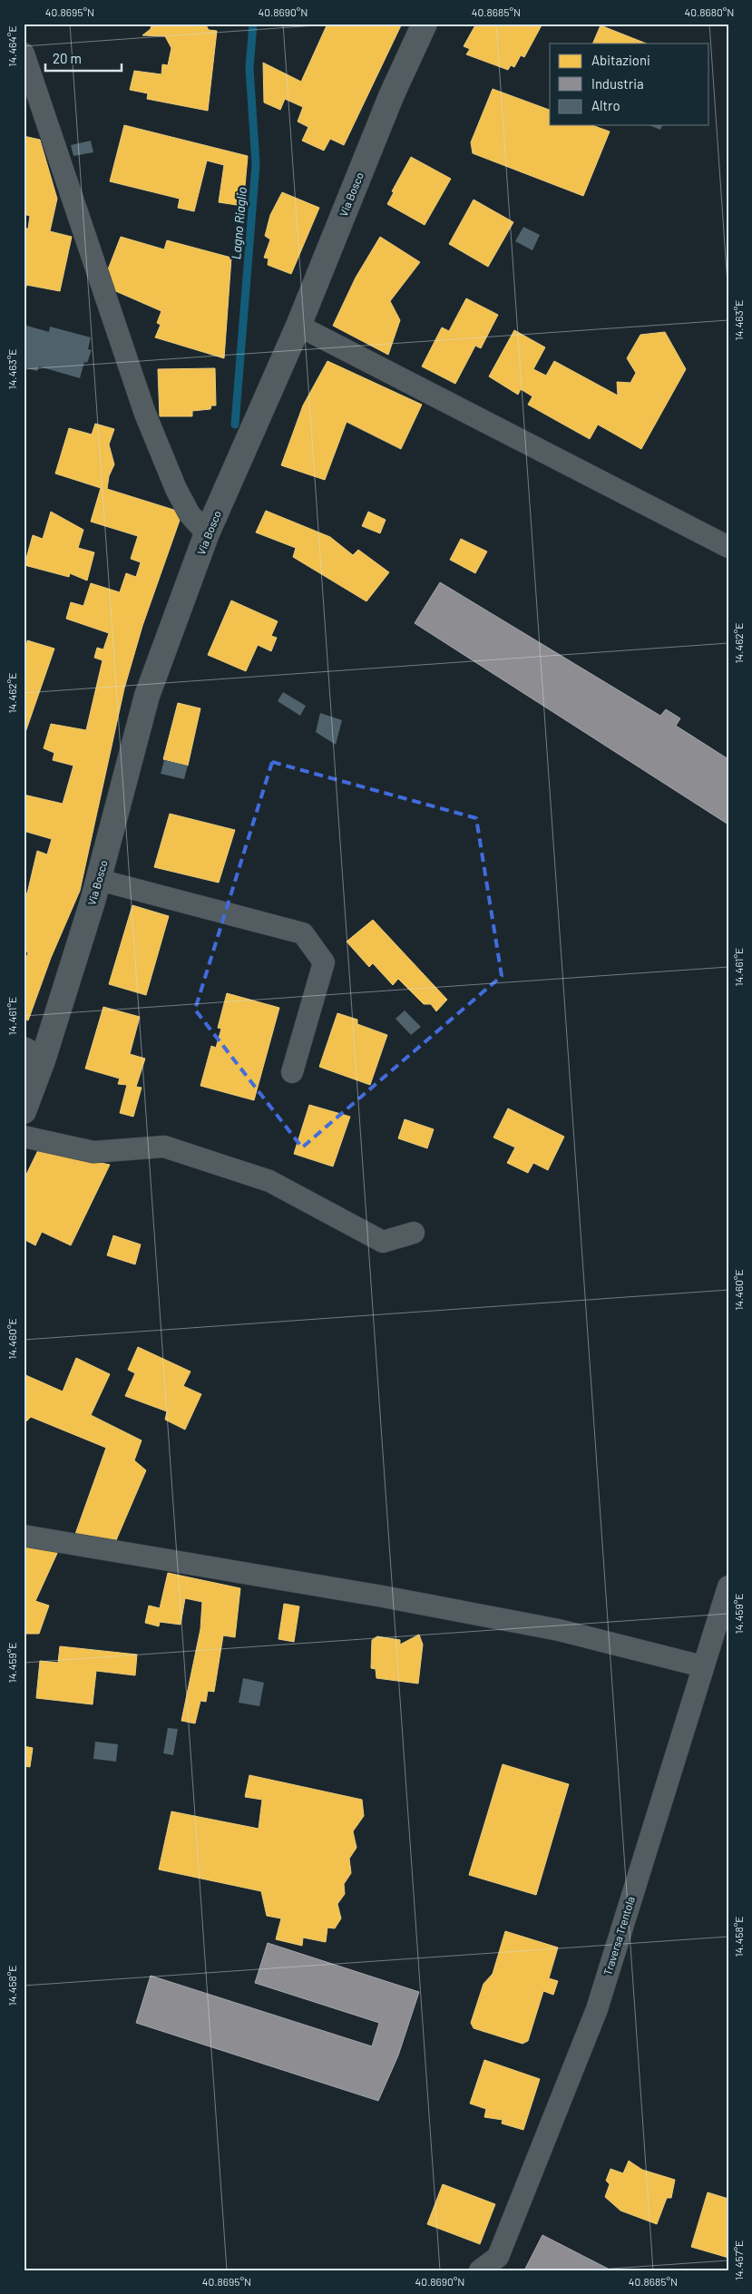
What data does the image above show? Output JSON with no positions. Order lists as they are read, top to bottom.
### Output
{
  "streets": {
    "main road": ["Via Bosco"],
    "street": ["Traversa Trentola"]
  },
  "water": ["Lagno Riaglio"],
  "legend": ["Abitazioni", "Industria", "Altro"],
  "scale_bar": "20 m",
  "coordinates": [
    "40.8695°N",
    "40.8690°N",
    "40.8685°N",
    "40.8680°N",
    "14.464°E",
    "14.463°E",
    "14.462°E",
    "14.461°E",
    "14.460°E",
    "14.459°E",
    "14.458°E",
    "14.457°E"
  ]
}
